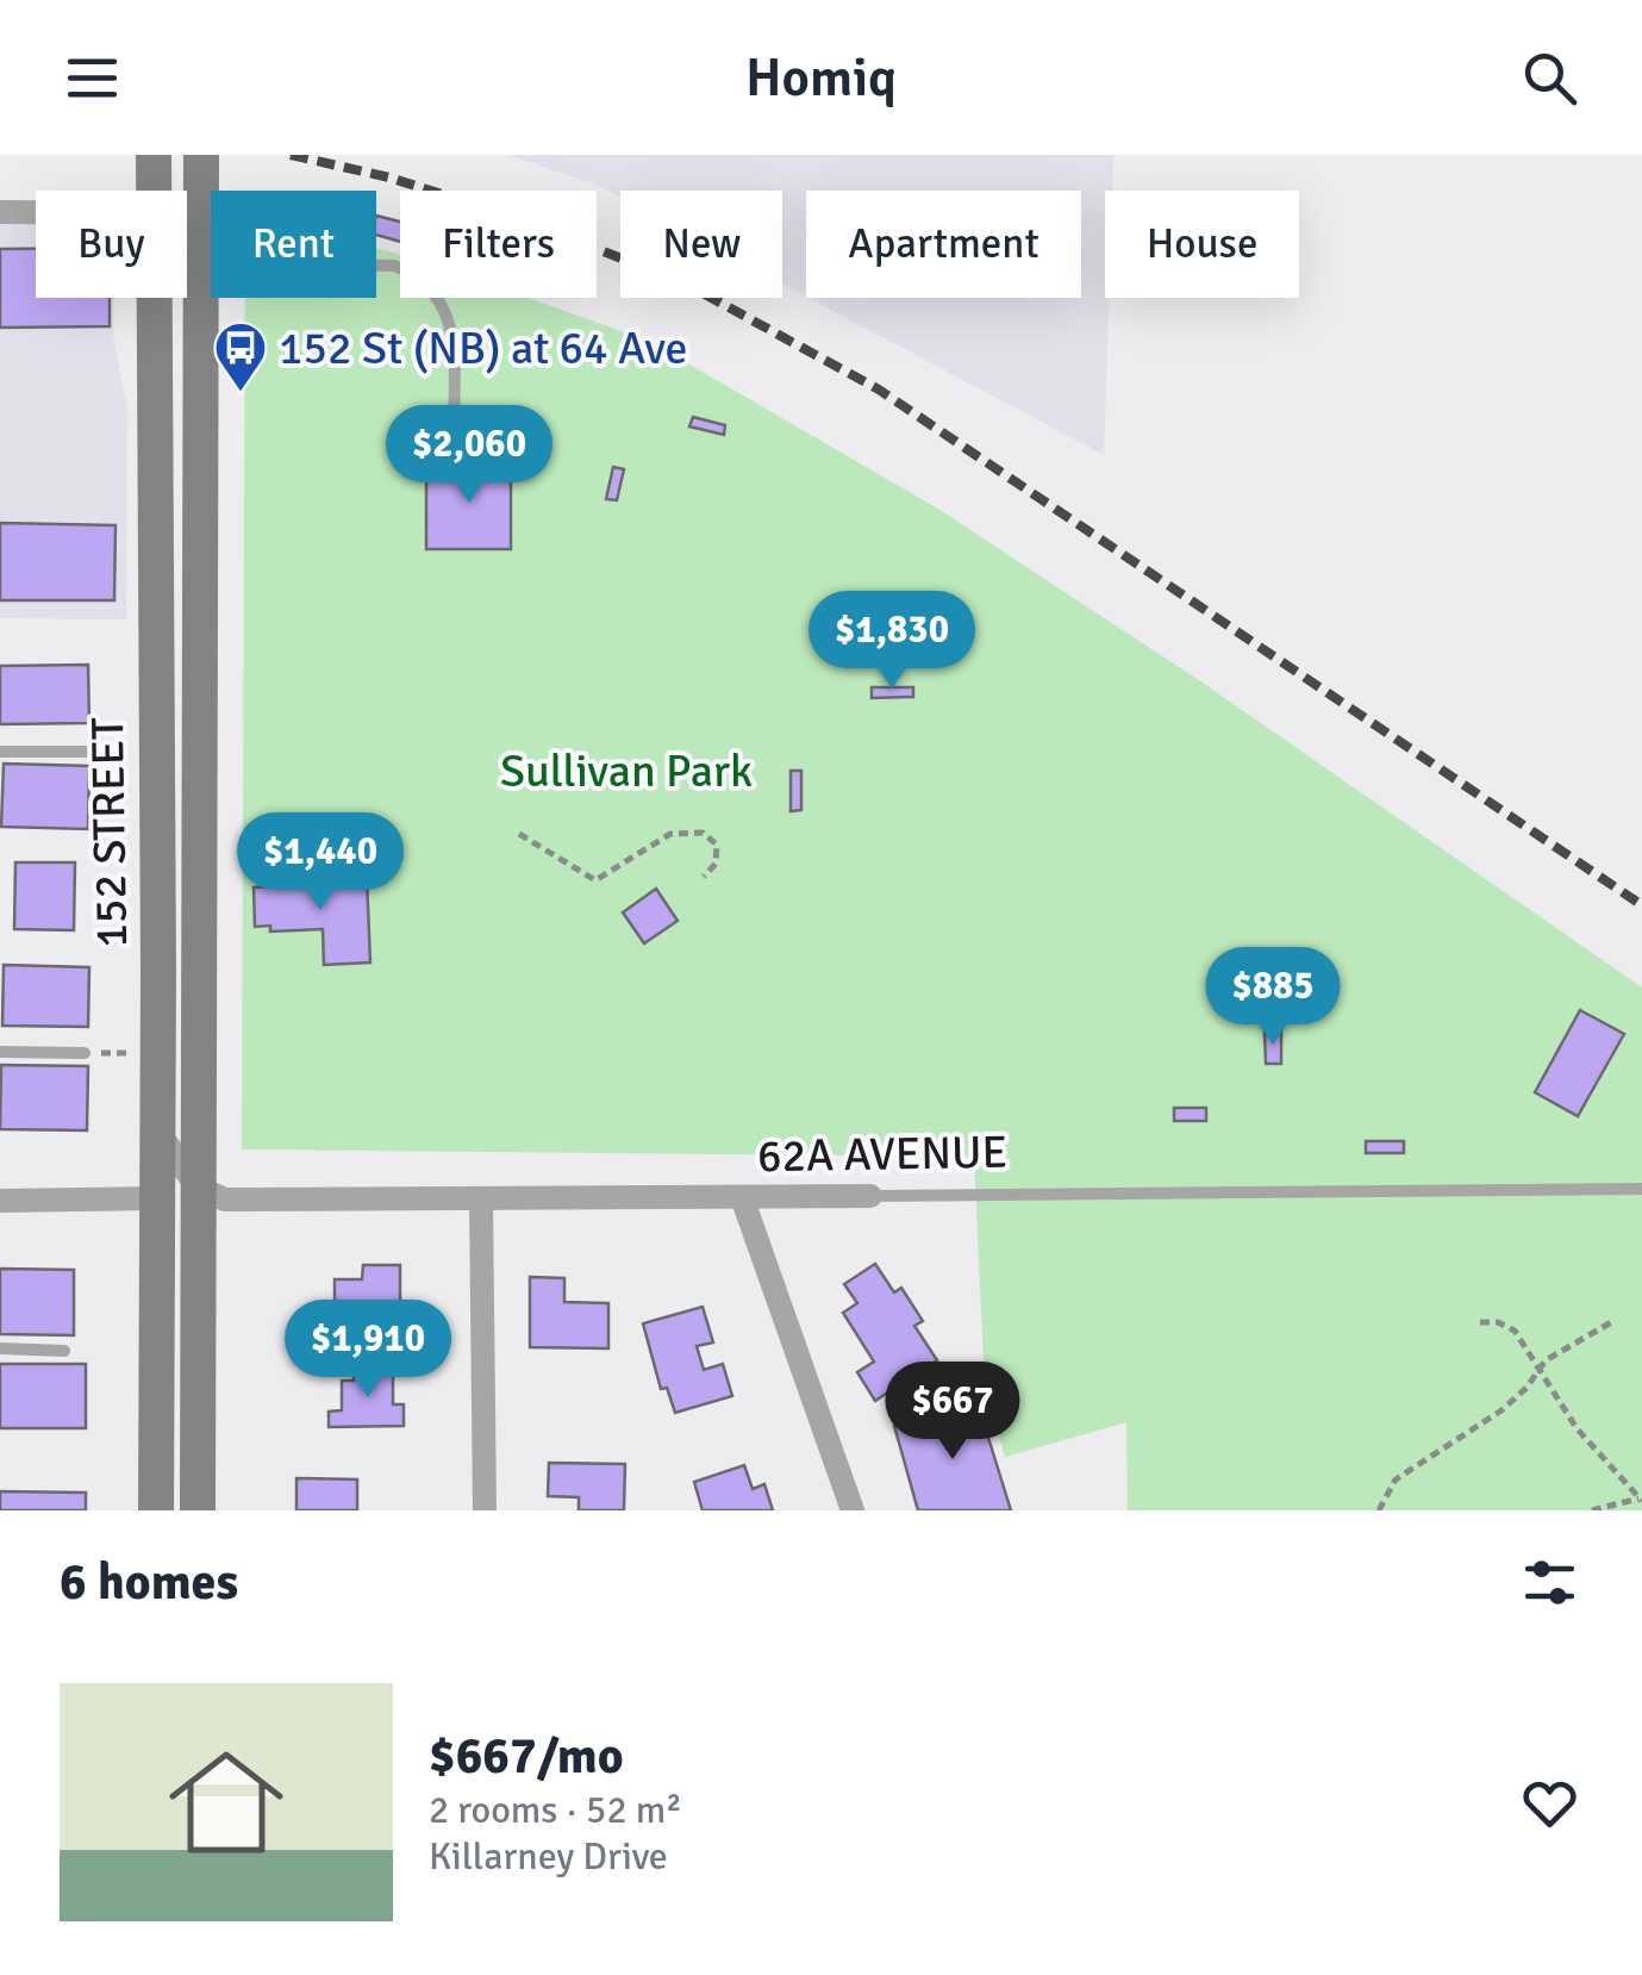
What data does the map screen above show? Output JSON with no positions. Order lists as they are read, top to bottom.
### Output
{
  "streets": {
    "main road": ["152 STREET"],
    "street": ["62A AVENUE"]
  },
  "crossings": [
    ["152 STREET", "62A AVENUE"]
  ],
  "parks": ["Sullivan Park"],
  "places": {
    "bus stop": ["152 St (NB) at 64 Ave"]
  },
  "page": {
    "header": "Homiq",
    "chip": [
      "Buy",
      "Rent",
      "Filters",
      "New",
      "Apartment",
      "House"
    ],
    "price": [
      "$2,060",
      "$1,830",
      "$1,440",
      "$885",
      "$1,910",
      "$667"
    ],
    "heading": "6 homes",
    "list": [
      {
        "name": "$667/mo",
        "note": "2 rooms · 52 m² · Killarney Drive"
      }
    ]
  }
}
